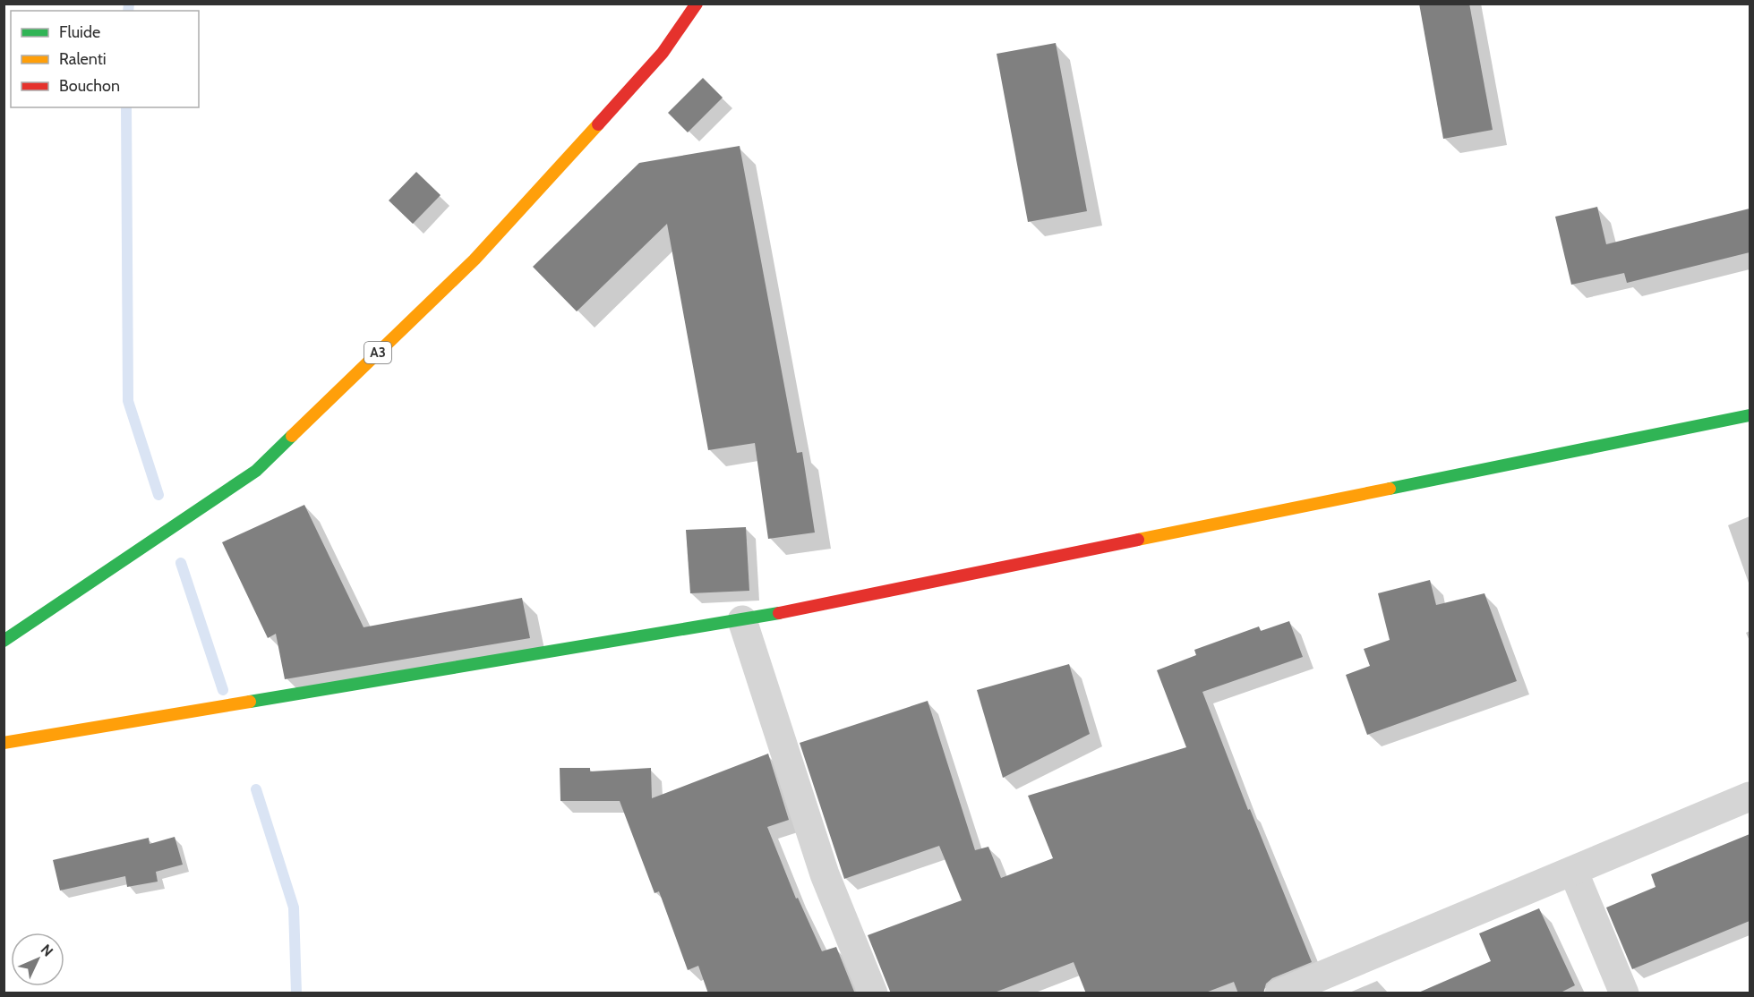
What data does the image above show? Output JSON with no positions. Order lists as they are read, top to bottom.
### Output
{
  "streets": {
    "main road": ["A3"]
  },
  "legend": ["Fluide", "Ralenti", "Bouchon"],
  "north": "top right"
}
